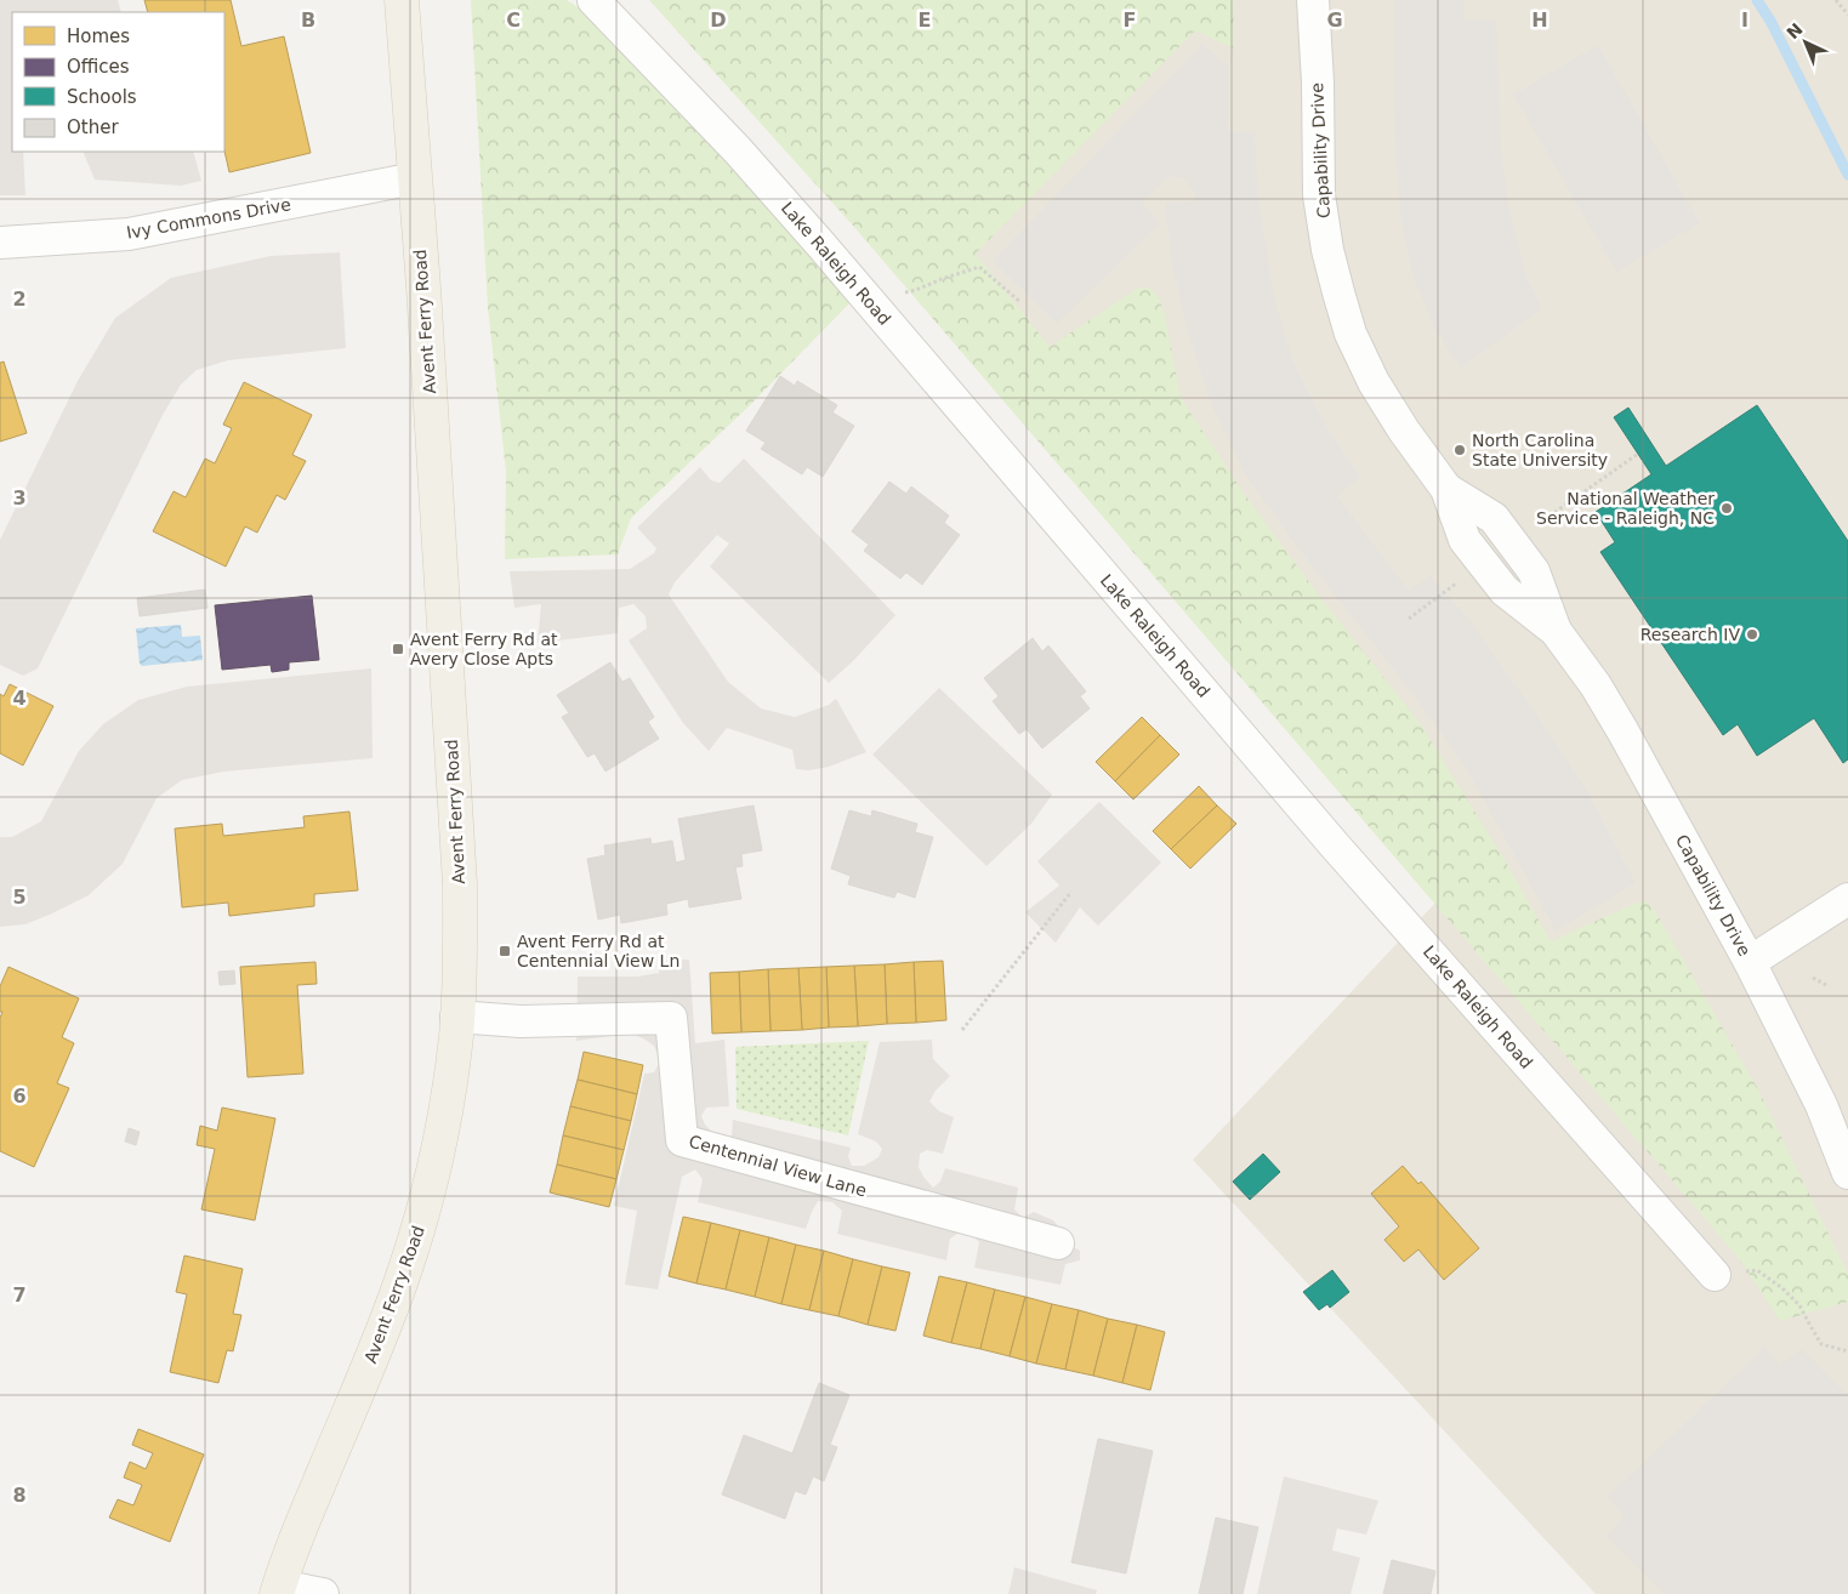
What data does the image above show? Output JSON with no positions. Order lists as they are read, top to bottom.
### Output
{
  "streets": {
    "main road": ["Avent Ferry Road"],
    "street": [
      "Capability Drive",
      "Ivy Commons Drive",
      "Lake Raleigh Road",
      "Centennial View Lane"
    ]
  },
  "crossings": [
    ["Ivy Commons Drive", "Avent Ferry Road"],
    ["Avent Ferry Road", "Centennial View Lane"]
  ],
  "places": {
    "other": ["North Carolina State University", "National Weather Service - Raleigh, NC", "Research IV"],
    "transit": ["Avent Ferry Rd at Avery Close Apts", "Avent Ferry Rd at Centennial View Ln"]
  },
  "legend": [
    "Homes",
    "Offices",
    "Schools",
    "Other"
  ],
  "north": "top left",
  "grid": {
    "columns": [
      "B",
      "C",
      "D",
      "E",
      "F",
      "G",
      "H",
      "I"
    ],
    "rows": [
      "2",
      "3",
      "4",
      "5",
      "6",
      "7",
      "8"
    ]
  }
}
